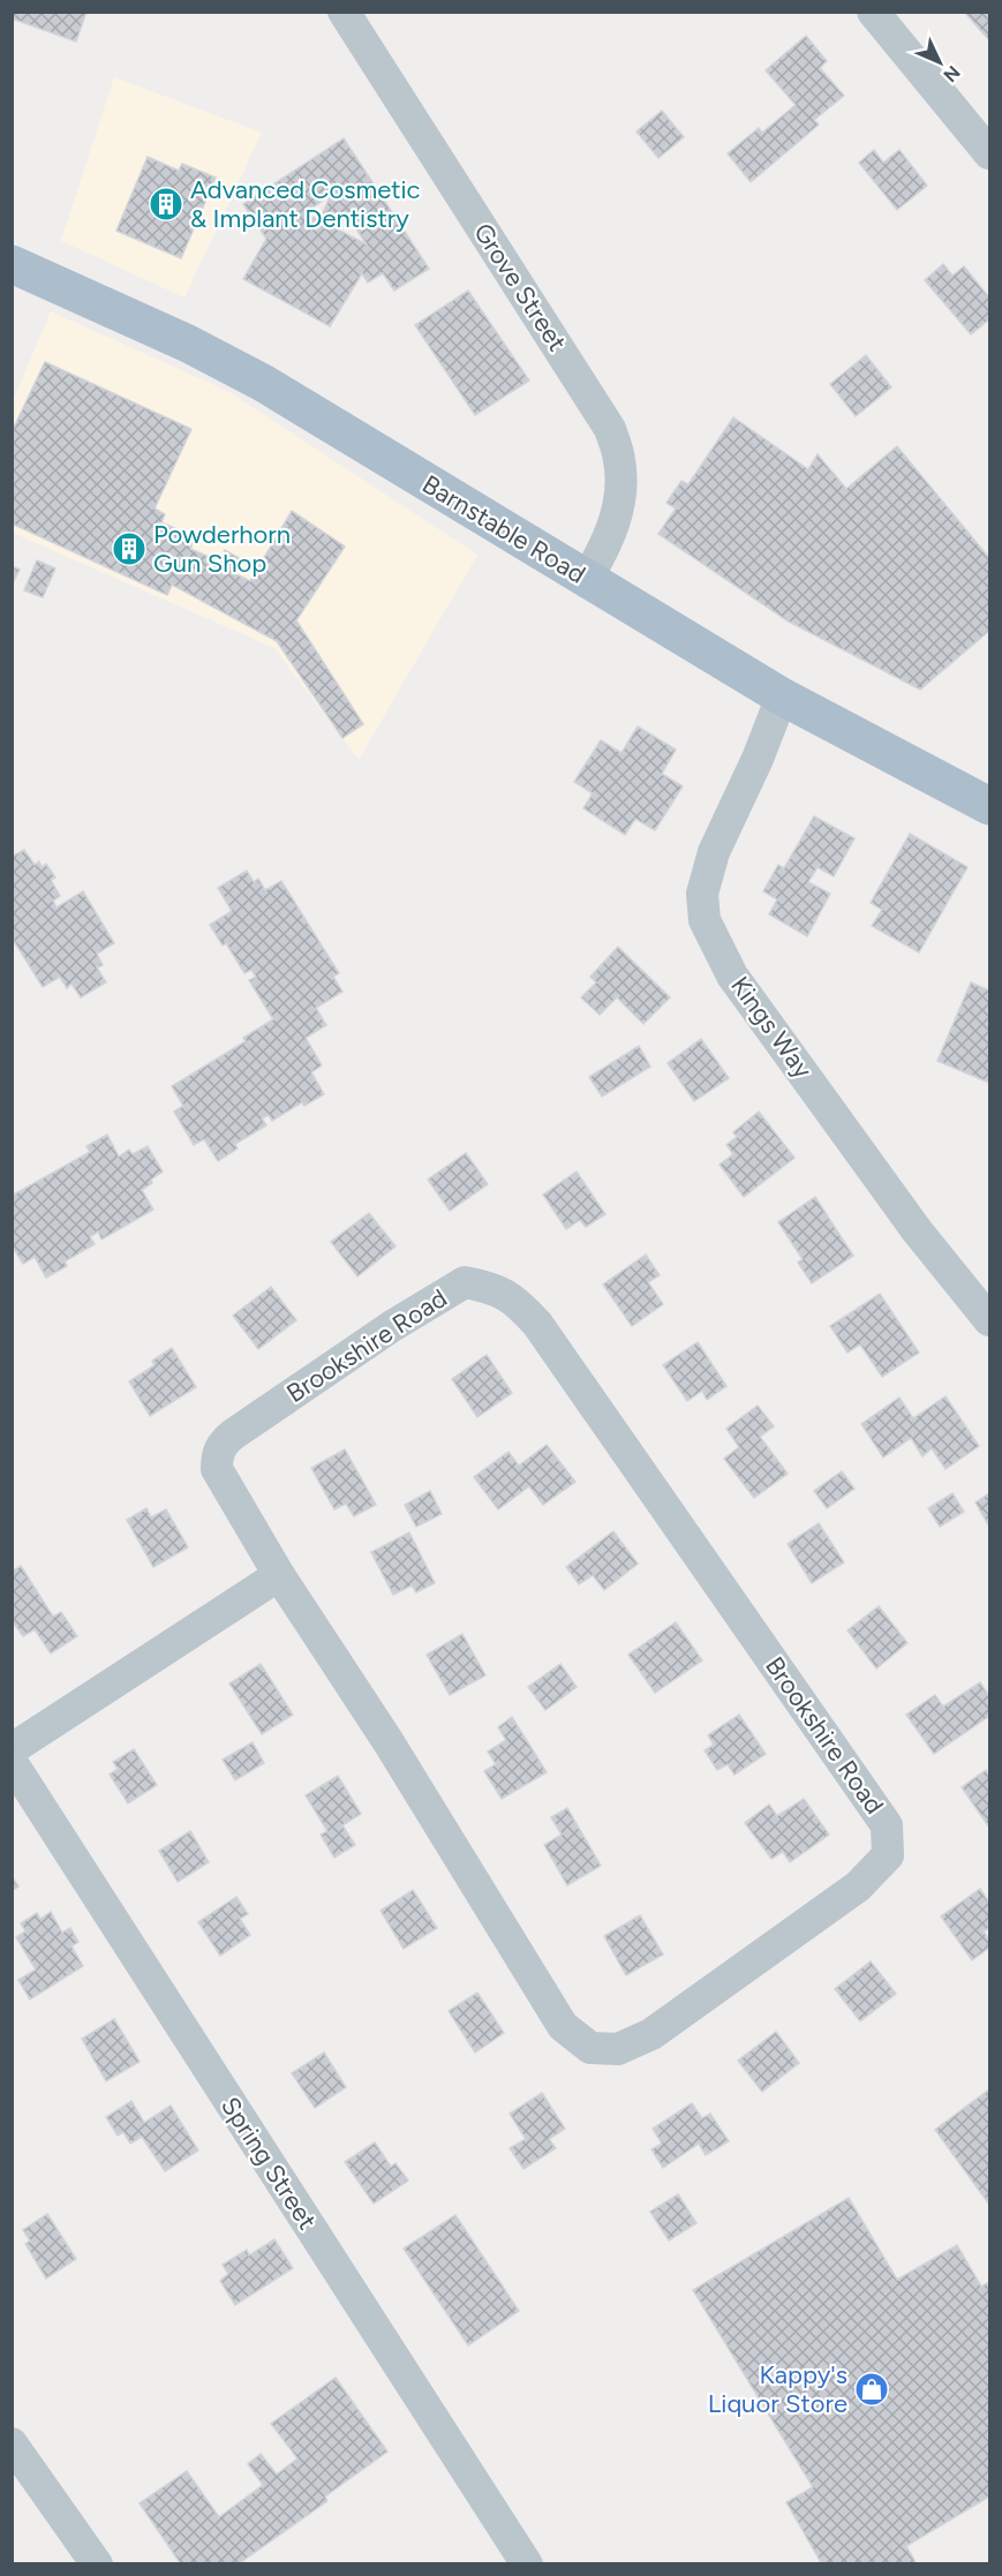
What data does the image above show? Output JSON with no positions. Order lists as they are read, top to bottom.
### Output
{
  "streets": {
    "main road": ["Barnstable Road"],
    "street": [
      "Grove Street",
      "Kings Way",
      "Brookshire Road",
      "Spring Street"
    ]
  },
  "crossings": [
    ["Grove Street", "Barnstable Road"],
    ["Barnstable Road", "Kings Way"]
  ],
  "places": {
    "building": ["Advanced Cosmetic & Implant Dentistry", "Powderhorn Gun Shop"],
    "shop": ["Kappy's Liquor Store"]
  },
  "north": "bottom right"
}
